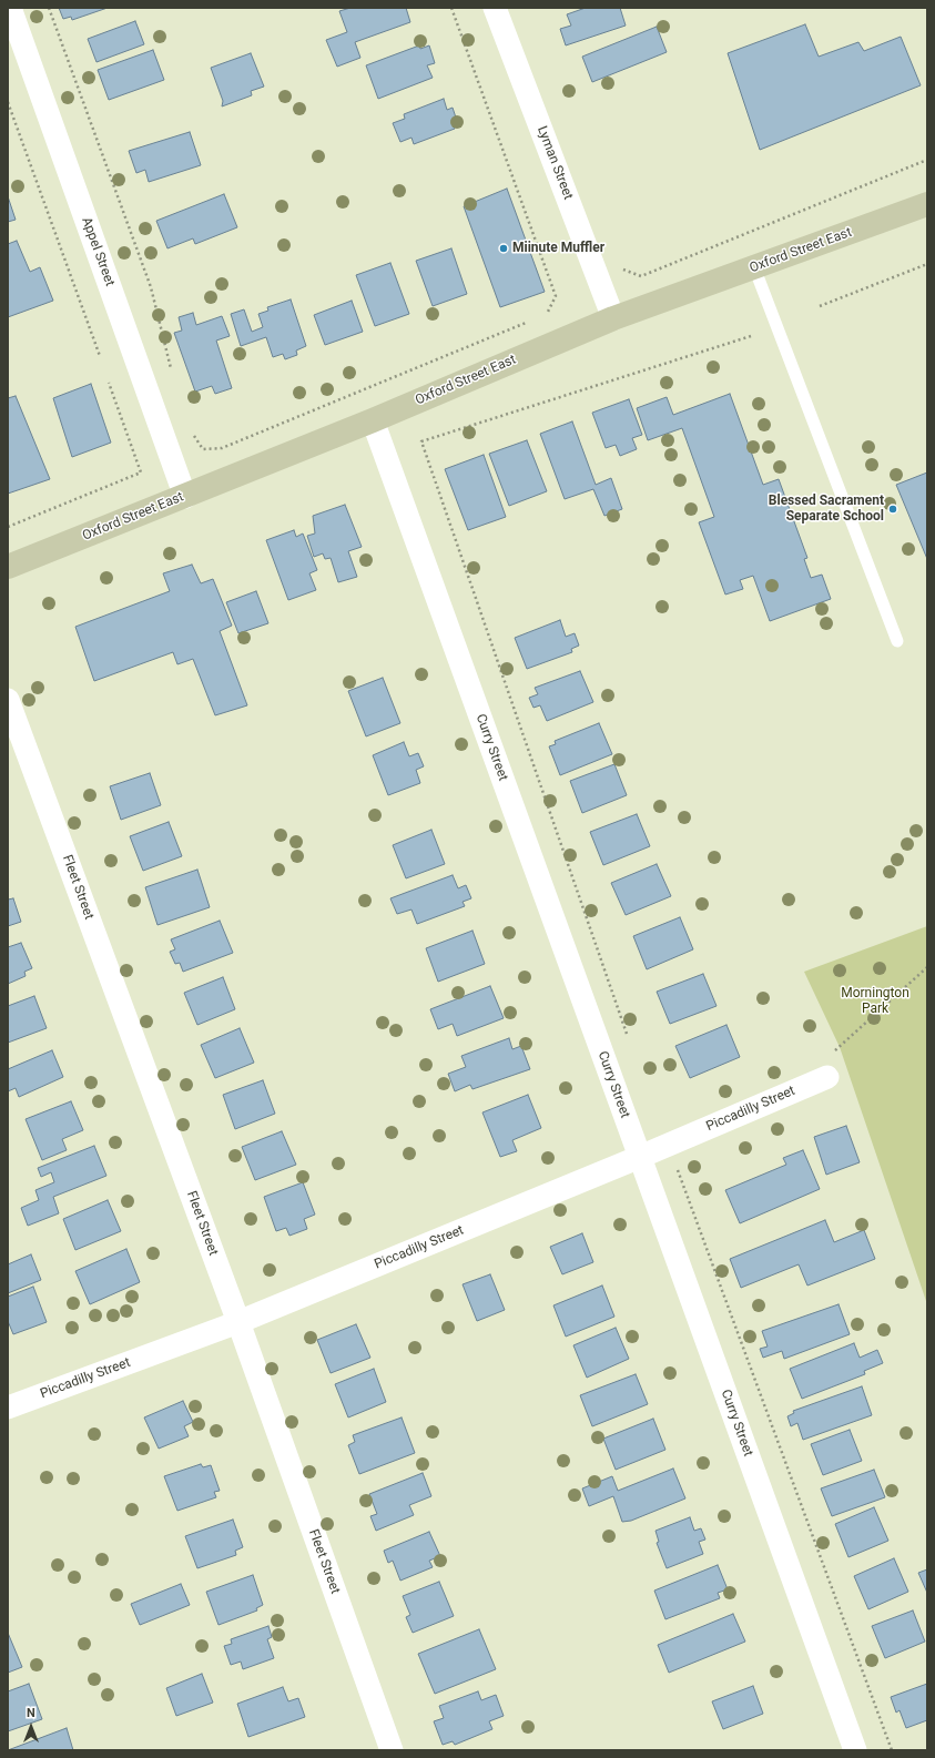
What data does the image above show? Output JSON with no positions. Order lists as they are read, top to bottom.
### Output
{
  "streets": {
    "main road": ["Oxford Street East"],
    "street": [
      "Lyman Street",
      "Appel Street",
      "Curry Street",
      "Fleet Street",
      "Piccadilly Street"
    ]
  },
  "crossings": [
    ["Lyman Street", "Oxford Street East"],
    ["Oxford Street East", "Appel Street"],
    ["Oxford Street East", "Curry Street"],
    ["Curry Street", "Piccadilly Street"],
    ["Fleet Street", "Piccadilly Street"]
  ],
  "parks": ["Mornington Park"],
  "places": ["Miinute Muffler", "Blessed Sacrament Separate School"],
  "north": "top"
}
